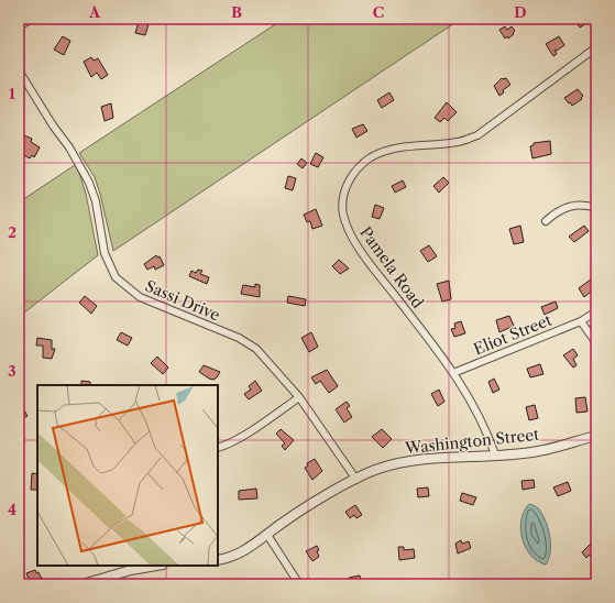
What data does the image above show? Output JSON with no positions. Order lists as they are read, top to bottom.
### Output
{
  "streets": {
    "street": [
      "Pamela Road",
      "Sassi Drive",
      "Eliot Street",
      "Washington Street"
    ]
  },
  "crossings": [
    ["Pamela Road", "Eliot Street"],
    ["Pamela Road", "Washington Street"],
    ["Sassi Drive", "Washington Street"]
  ],
  "grid": {
    "columns": [
      "A",
      "B",
      "C",
      "D"
    ],
    "rows": [
      "1",
      "2",
      "3",
      "4"
    ]
  }
}
